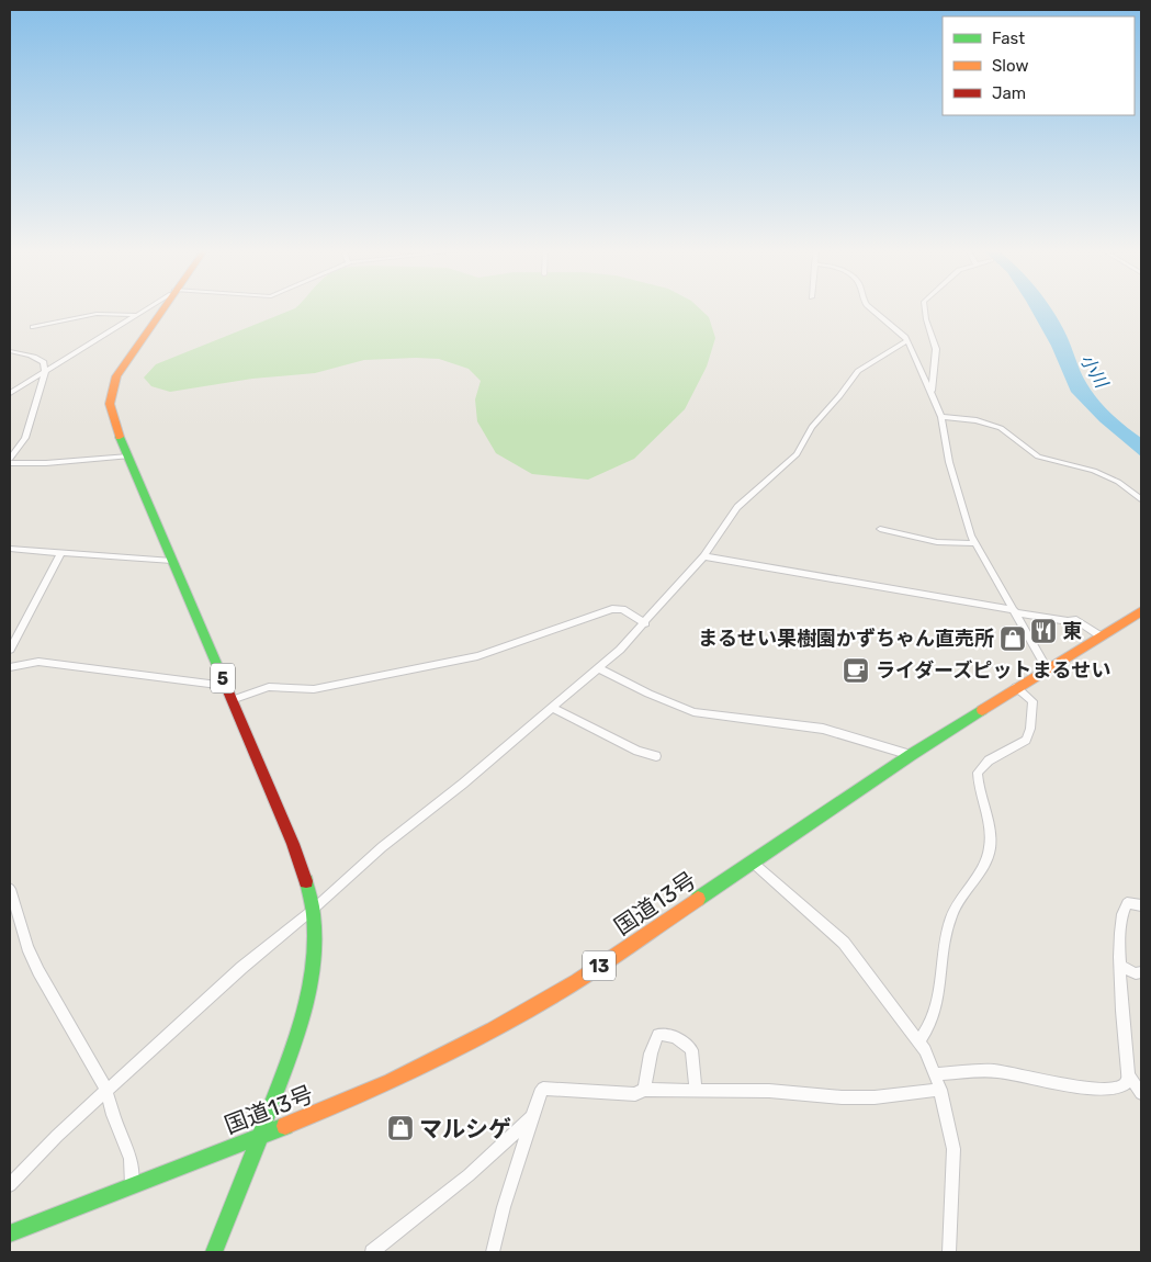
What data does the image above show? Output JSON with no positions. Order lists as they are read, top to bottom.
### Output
{
  "streets": {
    "main road": ["5", "国道13号", "13"]
  },
  "crossings": [
    ["5", "国道13号"]
  ],
  "water": ["小川"],
  "places": {
    "restaurant": ["東"],
    "shop": ["まるせい果樹園かずちゃん直売所", "マルシゲ"],
    "cafe": ["ライダーズピットまるせい"]
  },
  "legend": ["Fast", "Slow", "Jam"]
}
